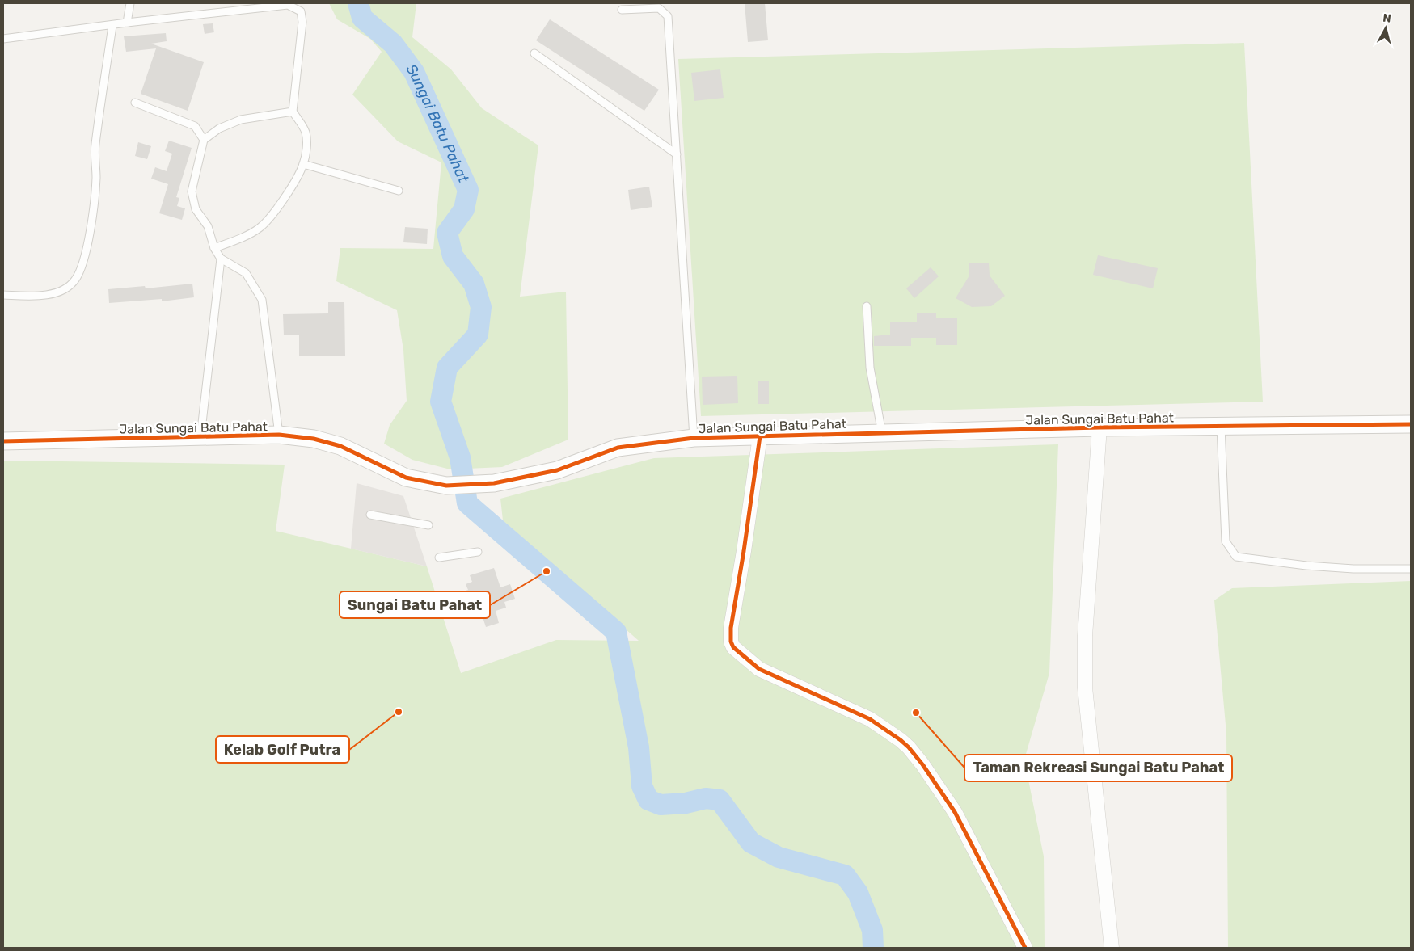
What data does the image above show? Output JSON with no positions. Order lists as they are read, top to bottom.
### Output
{
  "streets": {
    "street": ["Jalan Sungai Batu Pahat"]
  },
  "water": ["Sungai Batu Pahat"],
  "places": ["Sungai Batu Pahat", "Kelab Golf Putra", "Taman Rekreasi Sungai Batu Pahat"],
  "north": "top"
}
